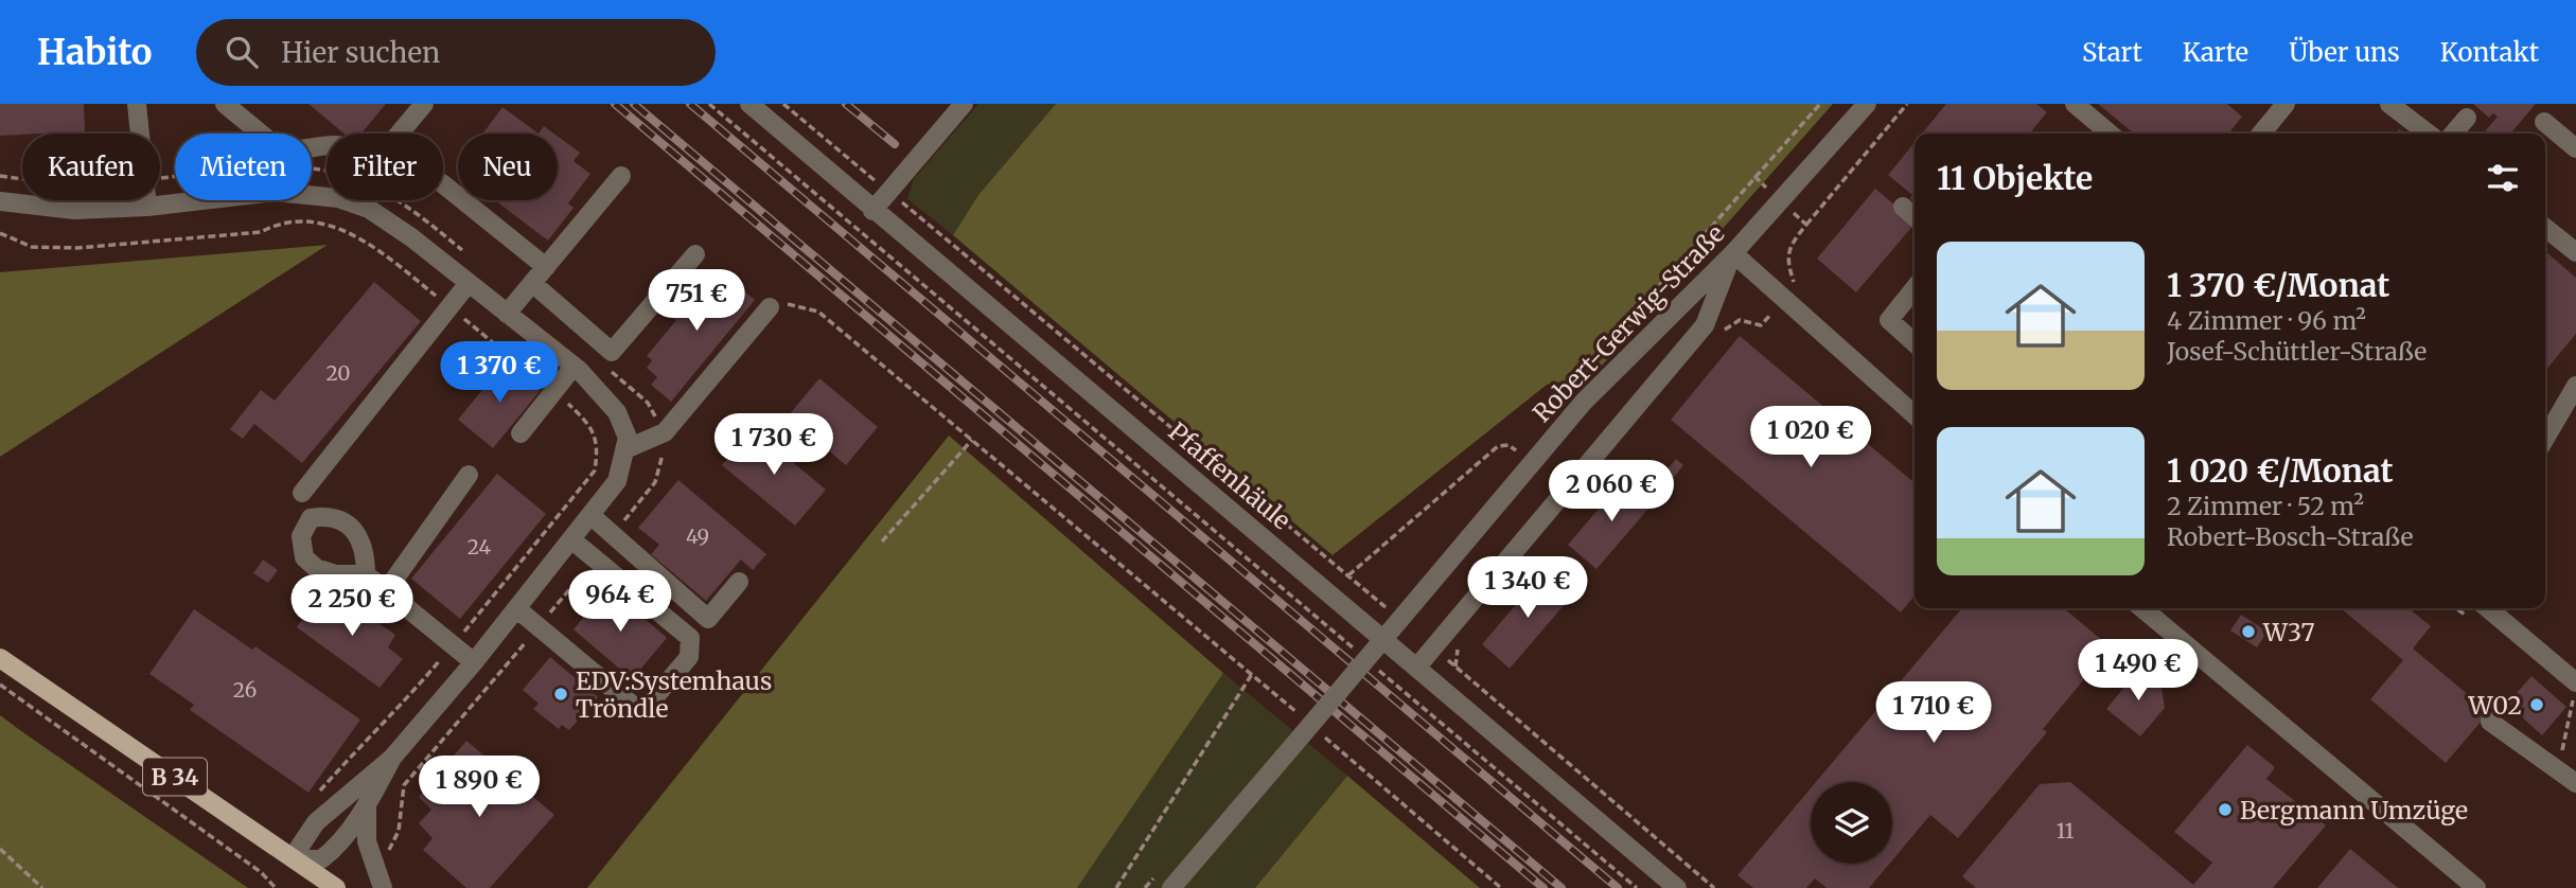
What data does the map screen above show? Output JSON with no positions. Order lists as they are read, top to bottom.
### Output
{
  "streets": {
    "main road": ["B 34"],
    "street": ["Robert-Gerwig-Straße", "Pfaffenhäule"]
  },
  "places": [
    "W37",
    "EDV:Systemhaus Tröndle",
    "W02",
    "Bergmann Umzüge"
  ],
  "house_numbers": [
    "20",
    "49",
    "24",
    "26",
    "11"
  ],
  "page": {
    "header": "Habito",
    "search": "Hier suchen",
    "nav": [
      "Start",
      "Karte",
      "Über uns",
      "Kontakt"
    ],
    "chip": [
      "Kaufen",
      "Mieten",
      "Filter",
      "Neu"
    ],
    "heading": "11 Objekte",
    "list": [
      {
        "name": "1 370 €/Monat",
        "note": "4 Zimmer · 96 m² · Josef-Schüttler-Straße"
      },
      {
        "name": "1 020 €/Monat",
        "note": "2 Zimmer · 52 m² · Robert-Bosch-Straße"
      }
    ],
    "price": [
      "751 €",
      "1 370 €",
      "1 020 €",
      "1 730 €",
      "2 060 €",
      "1 340 €",
      "964 €",
      "2 250 €",
      "1 490 €",
      "1 710 €",
      "1 890 €"
    ]
  }
}
